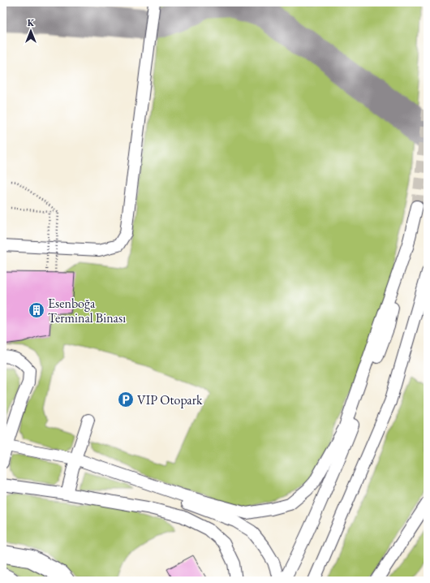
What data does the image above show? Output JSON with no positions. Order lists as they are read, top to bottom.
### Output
{
  "places": {
    "building": ["Esenboğa Terminal Binası"],
    "parking": ["VIP Otopark"]
  },
  "north": "top"
}
